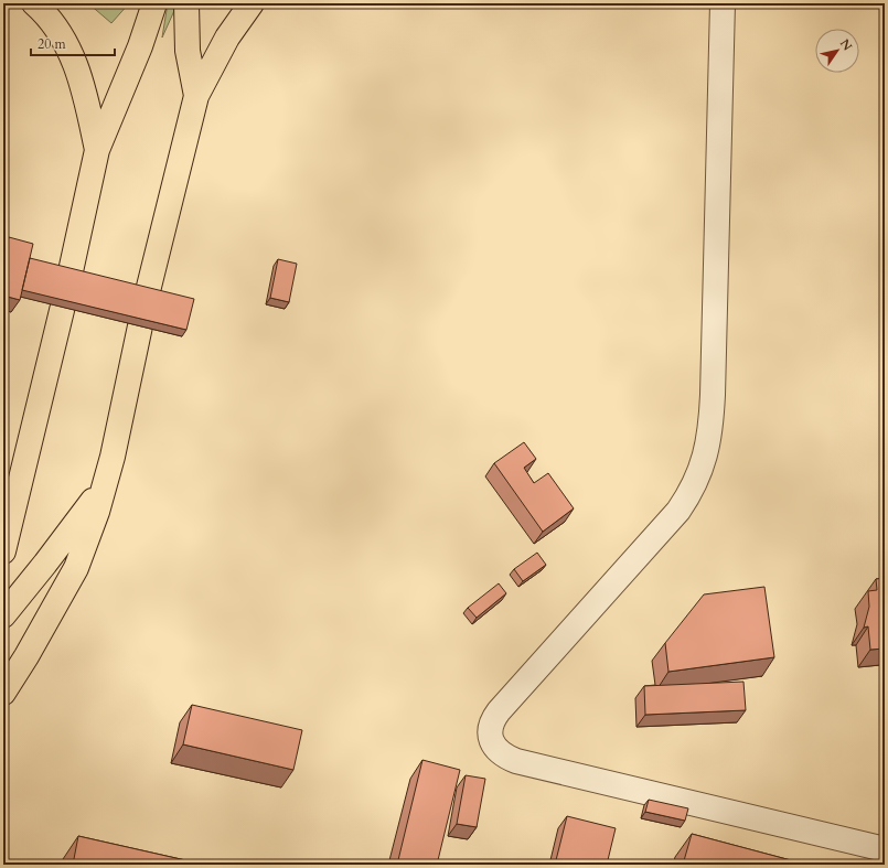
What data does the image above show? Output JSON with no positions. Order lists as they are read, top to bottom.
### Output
{
  "scale_bar": "20 m",
  "north": "top right"
}
